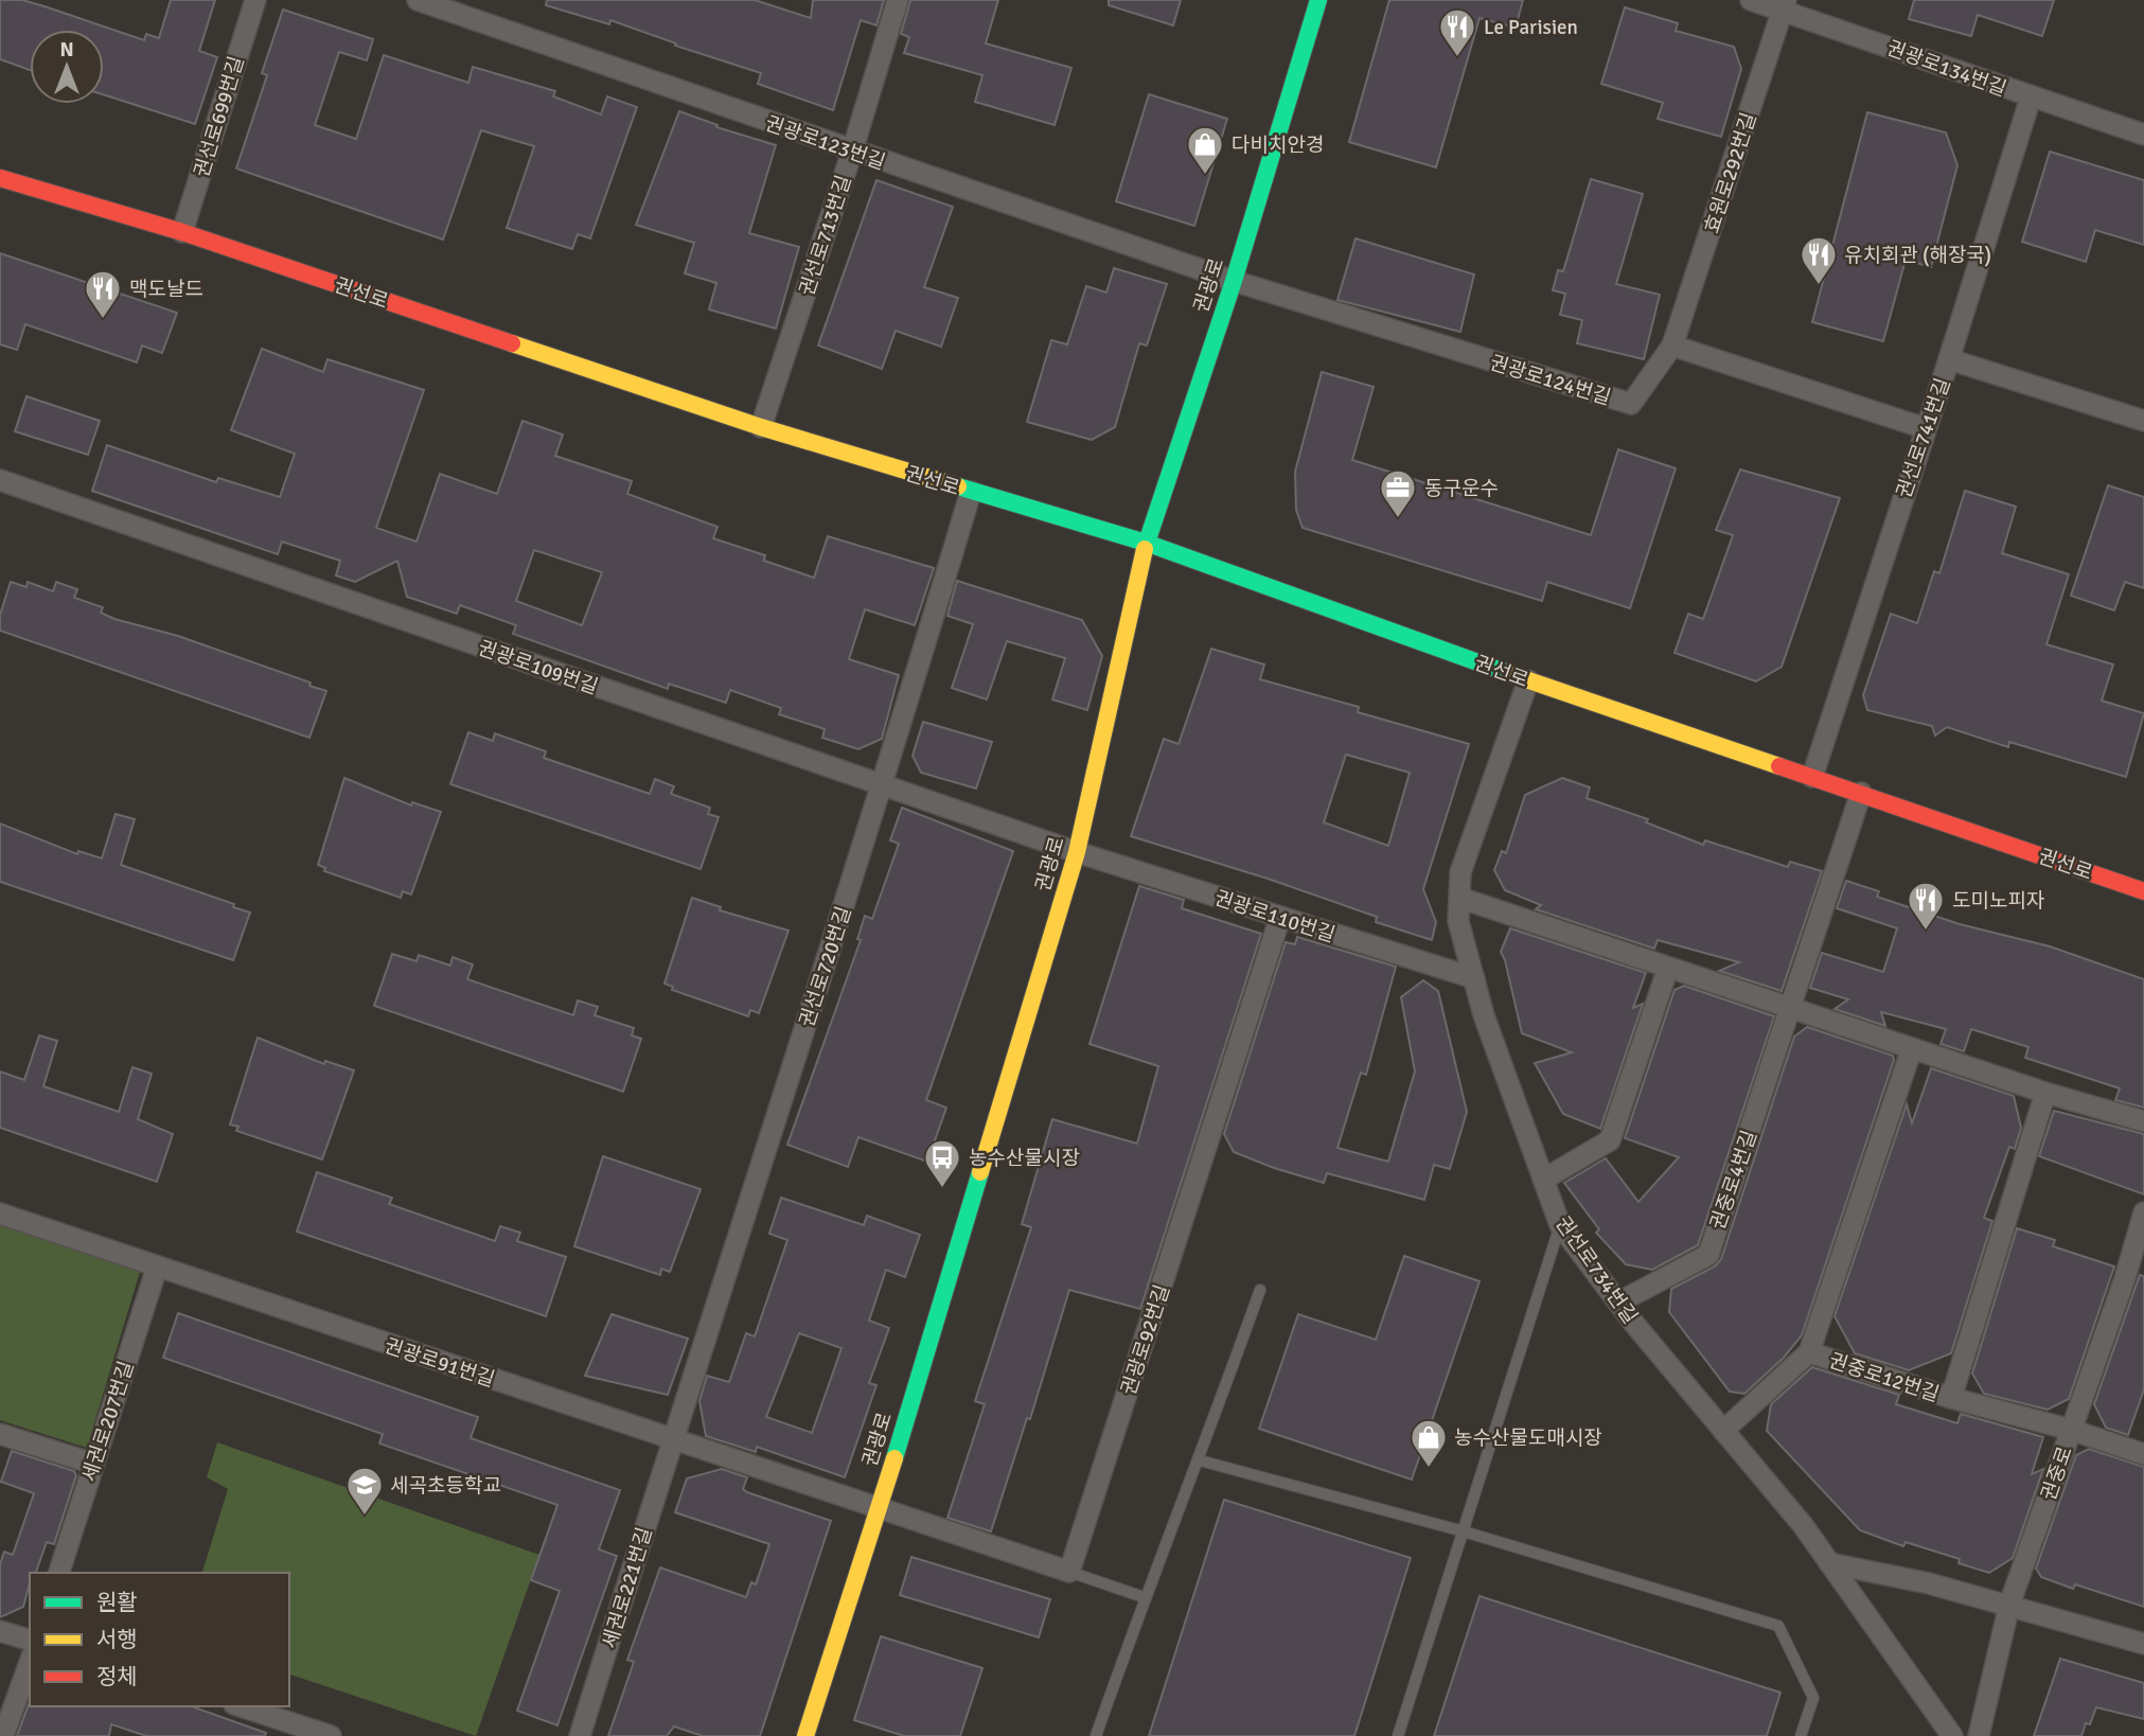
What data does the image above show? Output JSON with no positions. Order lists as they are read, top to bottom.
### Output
{
  "streets": {
    "street": [
      "권광로134번길",
      "권선로699번길",
      "권광로123번길",
      "효원로292번길",
      "권선로713번길",
      "권광로",
      "권선로",
      "권광로124번길",
      "권선로741번길",
      "권광로109번길",
      "권광로110번길",
      "권선로720번길",
      "권중로4번길",
      "권선로734번길",
      "권광로92번길",
      "권광로91번길",
      "권중로12번길",
      "세권로207번길",
      "권중로",
      "세권로221번길"
    ]
  },
  "crossings": [
    ["권광로134번길", "효원로292번길"],
    ["권광로134번길", "권선로741번길"],
    ["권선로699번길", "권선로"],
    ["권광로123번길", "권선로713번길"],
    ["권광로123번길", "권광로"],
    ["권광로123번길", "권광로124번길"],
    ["효원로292번길", "권광로124번길"],
    ["권선로713번길", "권선로"],
    ["권광로", "권선로"],
    ["권광로", "권광로124번길"],
    ["권광로", "권광로109번길"],
    ["권광로", "권광로110번길"],
    ["권광로", "권광로91번길"],
    ["권선로", "권선로741번길"],
    ["권선로", "권선로720번길"],
    ["권선로", "권선로734번길"],
    ["권광로109번길", "권광로110번길"],
    ["권광로109번길", "권선로720번길"],
    ["권광로110번길", "권선로734번길"],
    ["권광로110번길", "권광로92번길"],
    ["권선로720번길", "권광로91번길"],
    ["권선로720번길", "세권로221번길"],
    ["권중로4번길", "권선로734번길"],
    ["권선로734번길", "권중로12번길"],
    ["권광로91번길", "세권로207번길"],
    ["권광로91번길", "세권로221번길"],
    ["권중로12번길", "권중로"]
  ],
  "places": {
    "restaurant": [
      "Le Parisien",
      "유치회관 (해장국)",
      "맥도날드",
      "도미노피자"
    ],
    "shop": ["다비치안경", "농수산물도매시장"],
    "office": ["동구운수"],
    "bus stop": ["농수산물시장"],
    "school or university": ["세곡초등학교"]
  },
  "legend": ["원활", "서행", "정체"],
  "north": "top"
}
